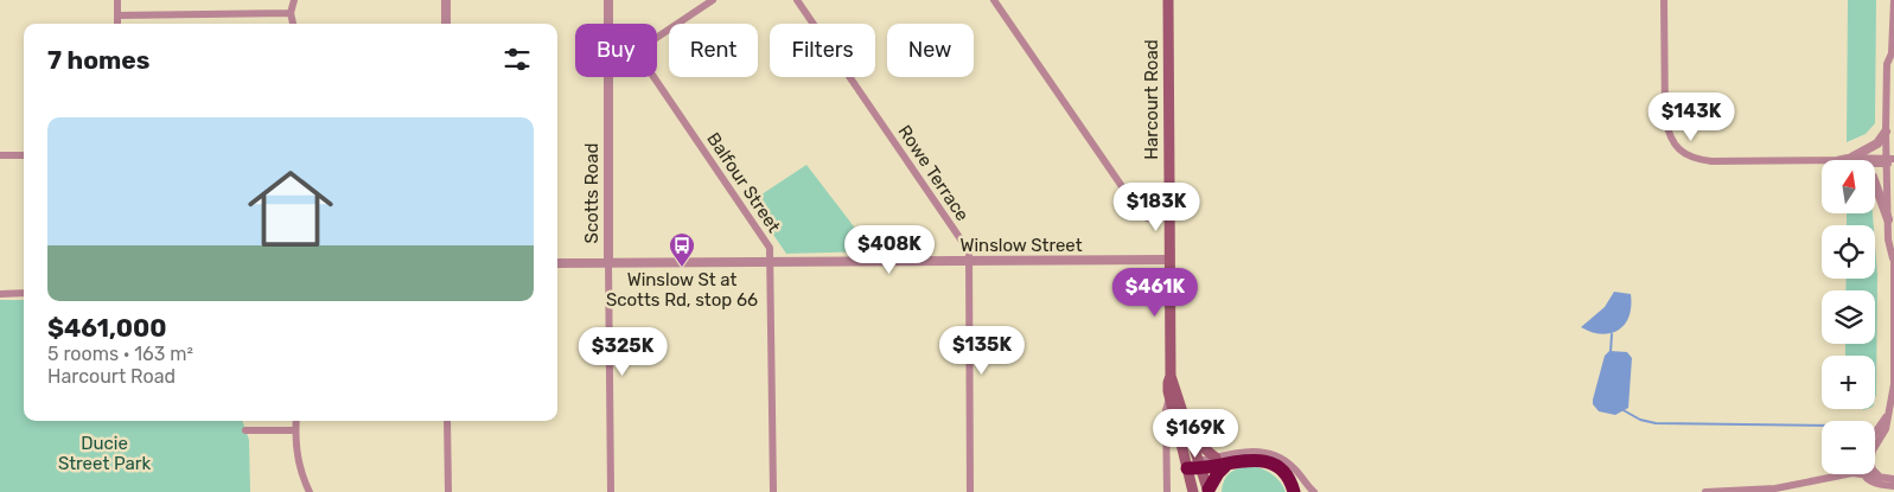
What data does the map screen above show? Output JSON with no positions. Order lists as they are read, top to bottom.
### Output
{
  "streets": {
    "main road": ["Harcourt Road"],
    "street": [
      "Rowe Terrace",
      "Balfour Street",
      "Scotts Road",
      "Winslow Street"
    ]
  },
  "crossings": [
    ["Harcourt Road", "Winslow Street"],
    ["Rowe Terrace", "Winslow Street"],
    ["Balfour Street", "Winslow Street"],
    ["Scotts Road", "Winslow Street"]
  ],
  "parks": ["Ducie Street Park"],
  "places": {
    "bus stop": ["Winslow St at Scotts Rd, stop 66"]
  },
  "north": "top",
  "page": {
    "chip": [
      "Buy",
      "Rent",
      "Filters",
      "New"
    ],
    "heading": "7 homes",
    "price": [
      "$143K",
      "$183K",
      "$408K",
      "$461K",
      "$135K",
      "$325K",
      "$169K"
    ],
    "list": [
      {
        "name": "$461,000",
        "note": "5 rooms · 163 m² · Harcourt Road"
      }
    ],
    "map_buttons": ["+", "−"]
  }
}
